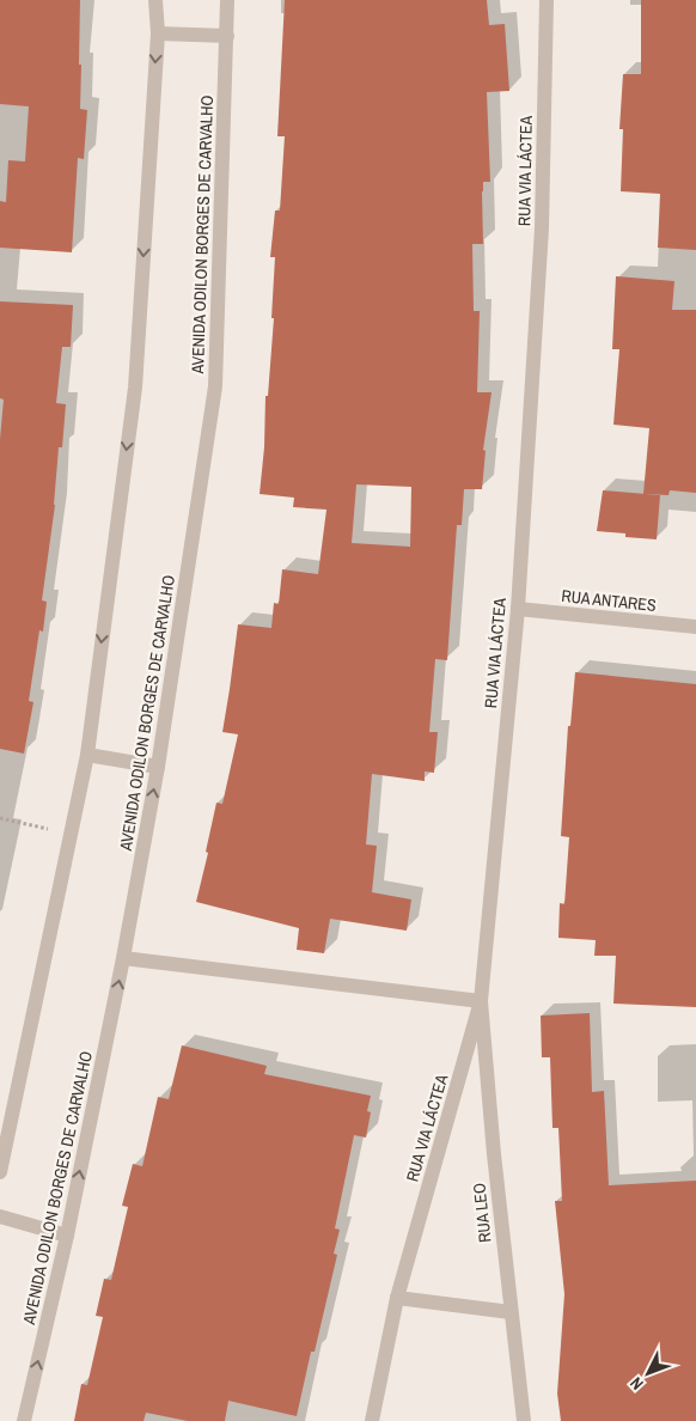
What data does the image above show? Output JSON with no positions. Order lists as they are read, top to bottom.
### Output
{
  "streets": {
    "street": [
      "RUA VIA LÁCTEA",
      "AVENIDA ODILON BORGES DE CARVALHO",
      "RUA ANTARES",
      "RUA LEO"
    ]
  },
  "crossings": [
    ["RUA VIA LÁCTEA", "RUA ANTARES"],
    ["RUA VIA LÁCTEA", "RUA LEO"]
  ],
  "north": "bottom left"
}
